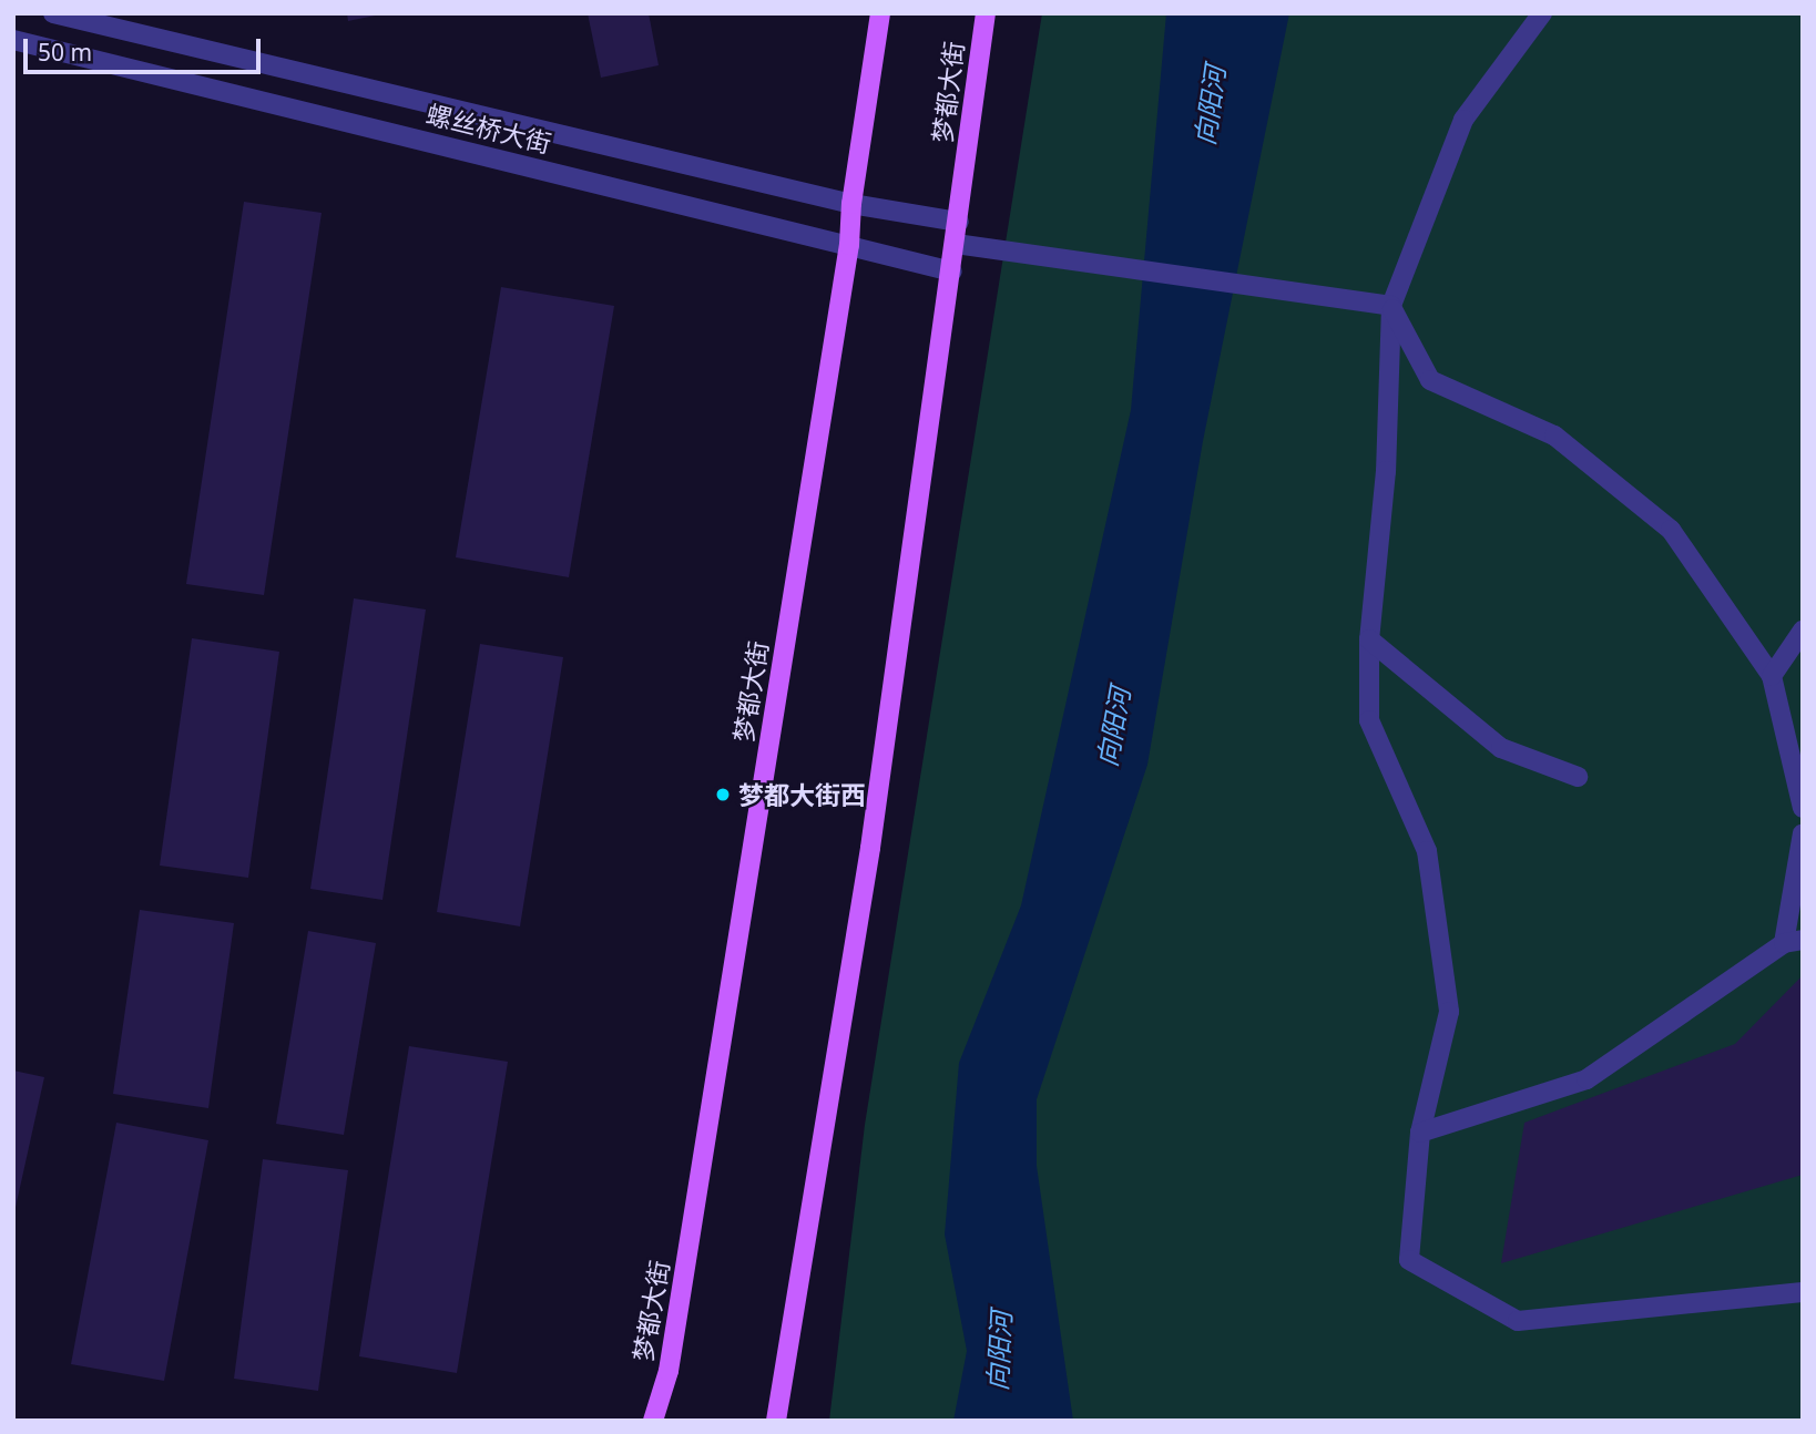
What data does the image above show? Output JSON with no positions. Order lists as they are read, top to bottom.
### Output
{
  "streets": {
    "main road": ["梦都大街"],
    "street": ["螺丝桥大街"]
  },
  "crossings": [
    ["梦都大街", "螺丝桥大街"]
  ],
  "water": ["向阳河"],
  "places": ["梦都大街西"],
  "scale_bar": "50 m"
}
